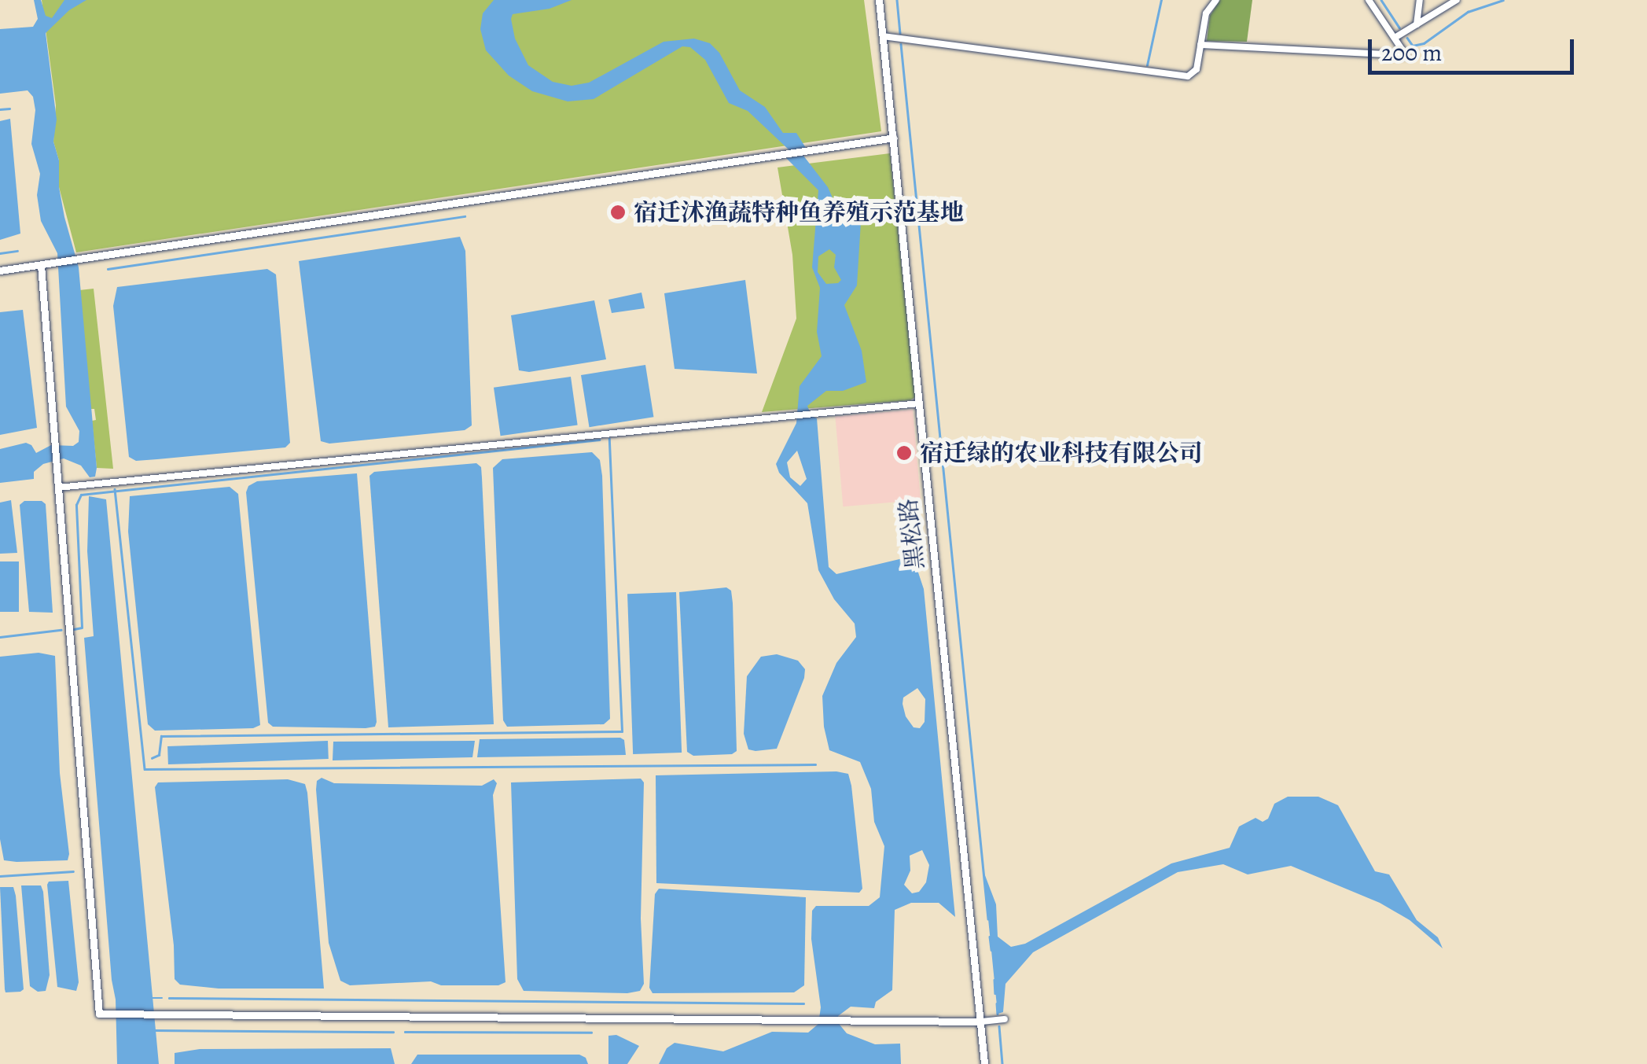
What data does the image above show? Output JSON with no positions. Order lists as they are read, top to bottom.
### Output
{
  "streets": {
    "street": ["黑松路"]
  },
  "places": ["宿迁沭渔蔬特种鱼养殖示范基地", "宿迁绿的农业科技有限公司"],
  "scale_bar": "200 m"
}
